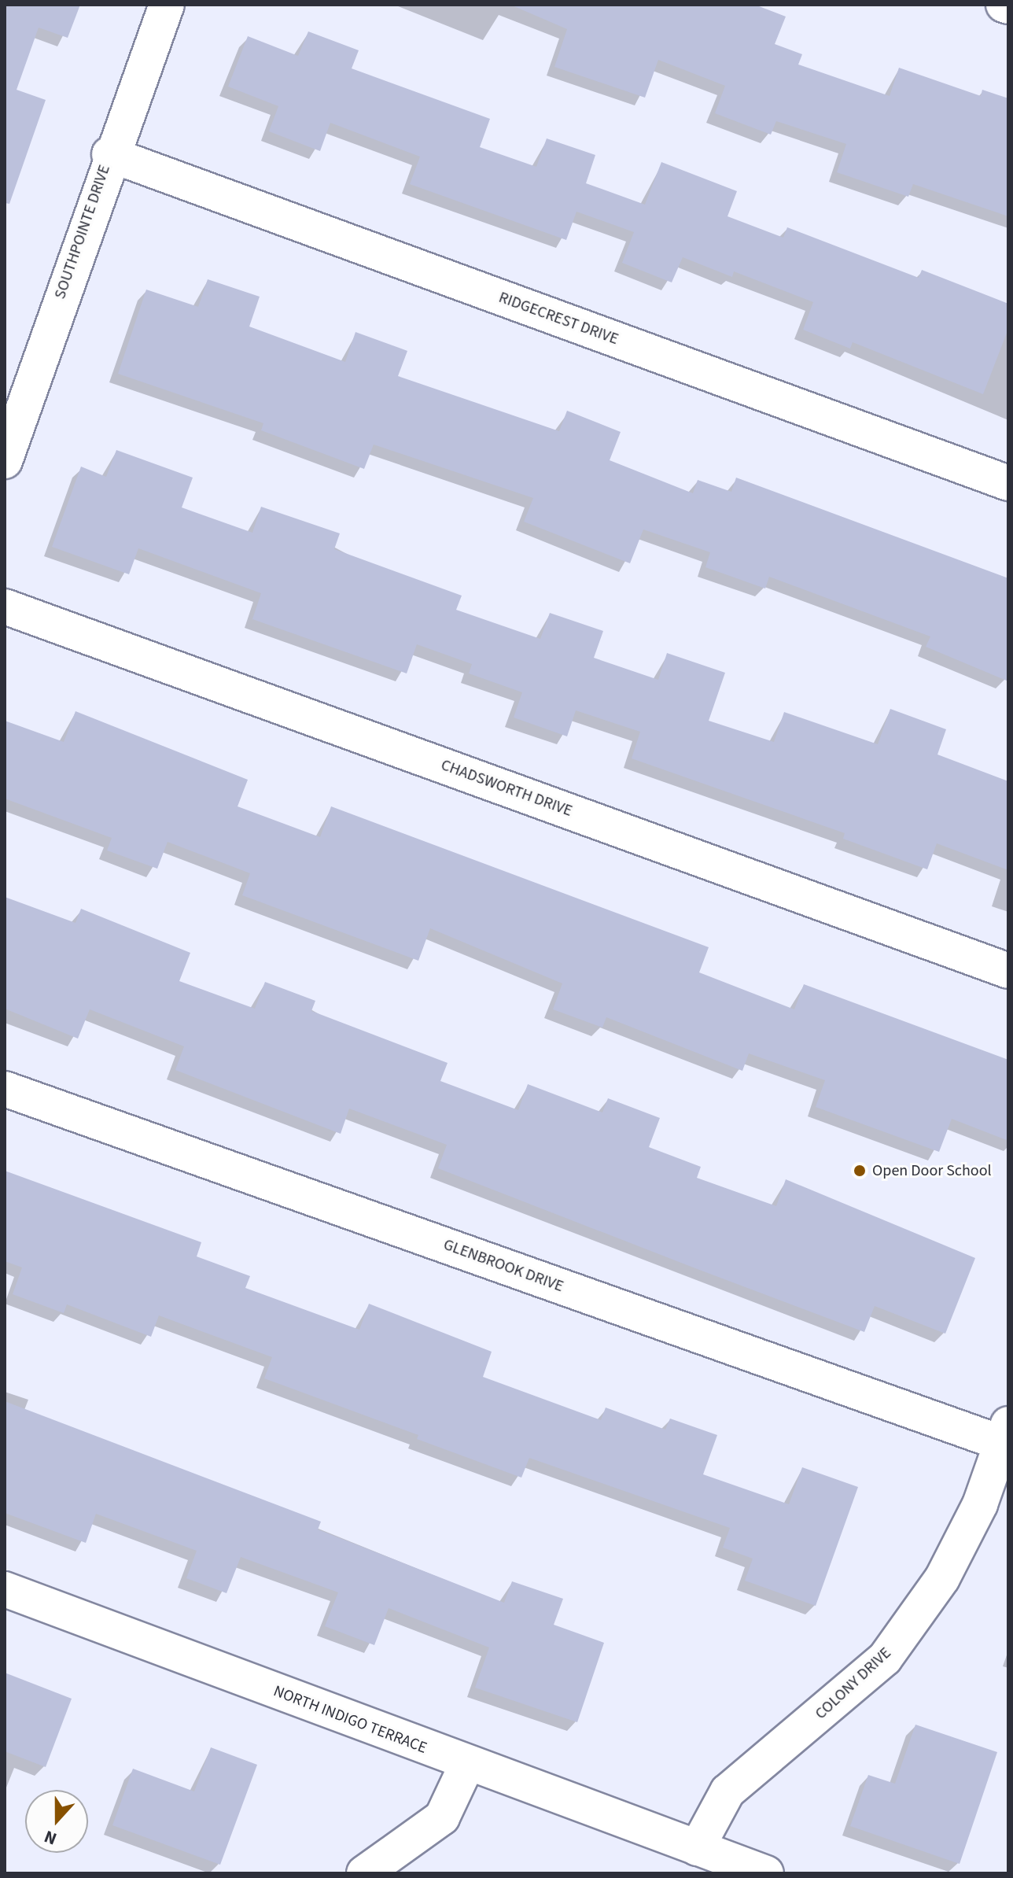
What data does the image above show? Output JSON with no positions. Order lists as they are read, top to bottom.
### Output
{
  "streets": {
    "street": [
      "SOUTHPOINTE DRIVE",
      "RIDGECREST DRIVE",
      "CHADSWORTH DRIVE",
      "GLENBROOK DRIVE",
      "COLONY DRIVE",
      "NORTH INDIGO TERRACE"
    ]
  },
  "crossings": [
    ["SOUTHPOINTE DRIVE", "RIDGECREST DRIVE"],
    ["GLENBROOK DRIVE", "COLONY DRIVE"],
    ["COLONY DRIVE", "NORTH INDIGO TERRACE"]
  ],
  "places": ["Open Door School"],
  "north": "bottom"
}
